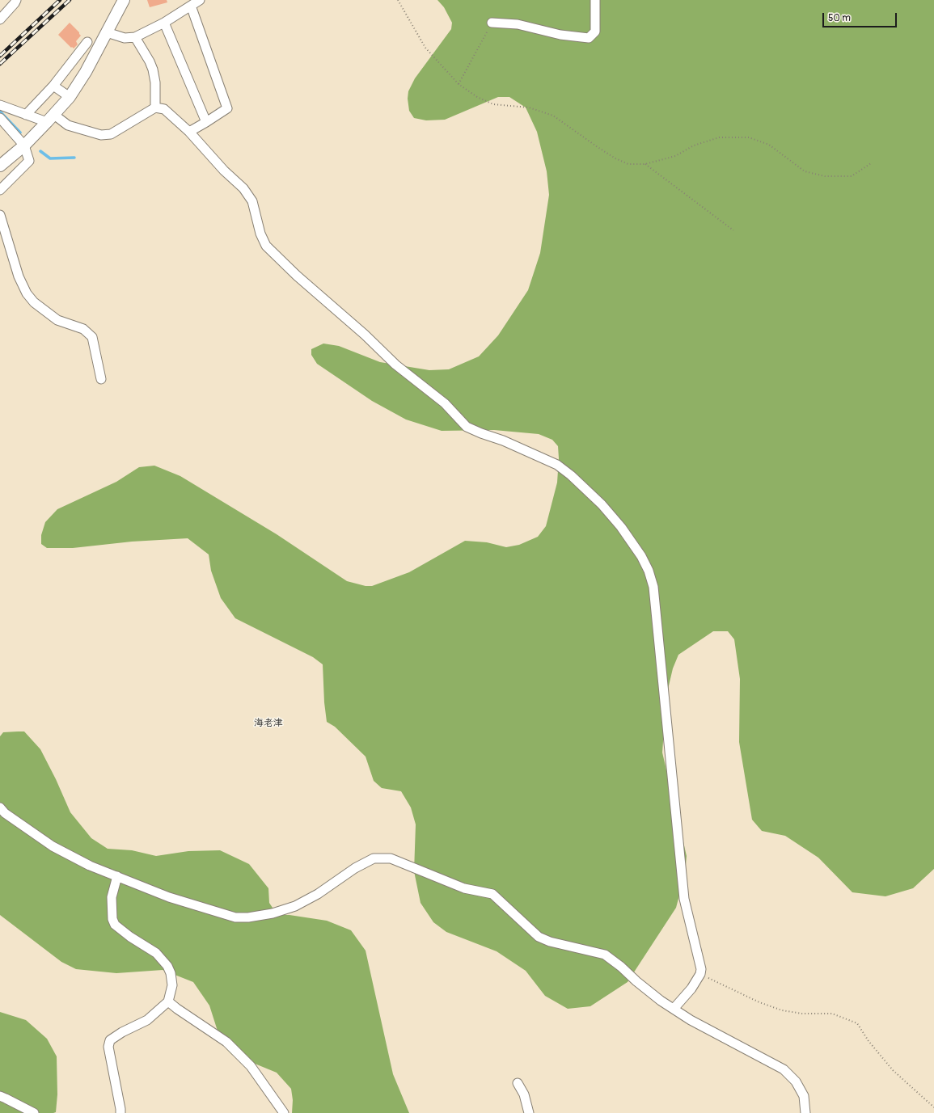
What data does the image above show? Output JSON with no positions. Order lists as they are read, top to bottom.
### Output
{
  "districts": ["海老津"],
  "scale_bar": "50 m"
}
